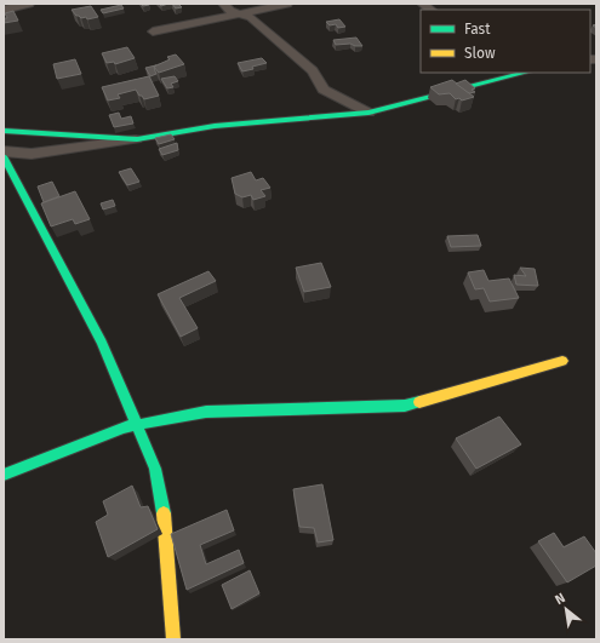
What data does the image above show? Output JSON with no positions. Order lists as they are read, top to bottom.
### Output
{
  "legend": ["Fast", "Slow"],
  "north": "top left"
}
